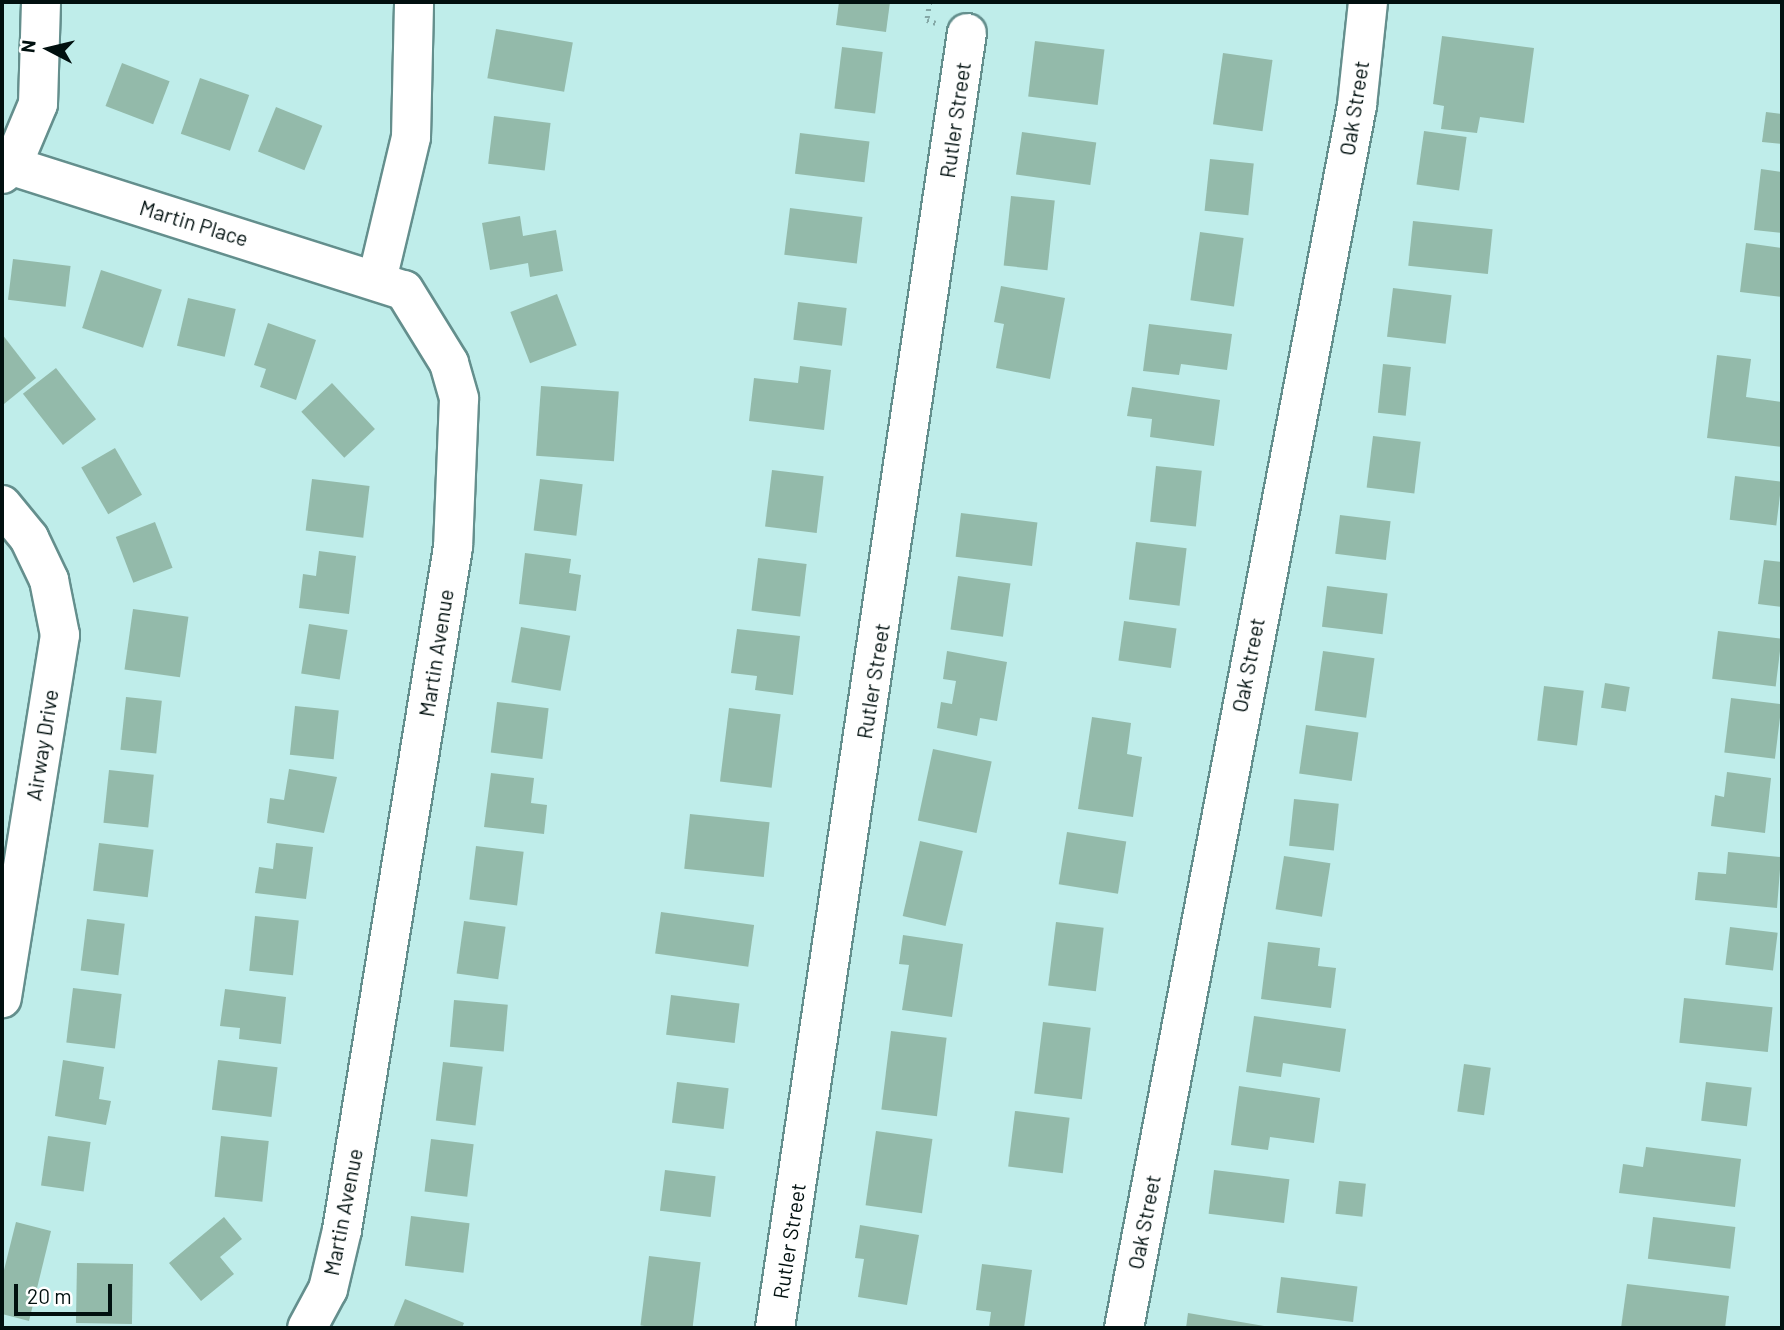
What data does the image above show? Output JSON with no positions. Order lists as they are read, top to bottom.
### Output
{
  "streets": {
    "street": [
      "Oak Street",
      "Rutler Street",
      "Martin Place",
      "Martin Avenue",
      "Airway Drive"
    ]
  },
  "crossings": [
    ["Martin Place", "Martin Avenue"]
  ],
  "scale_bar": "20 m",
  "north": "left"
}
